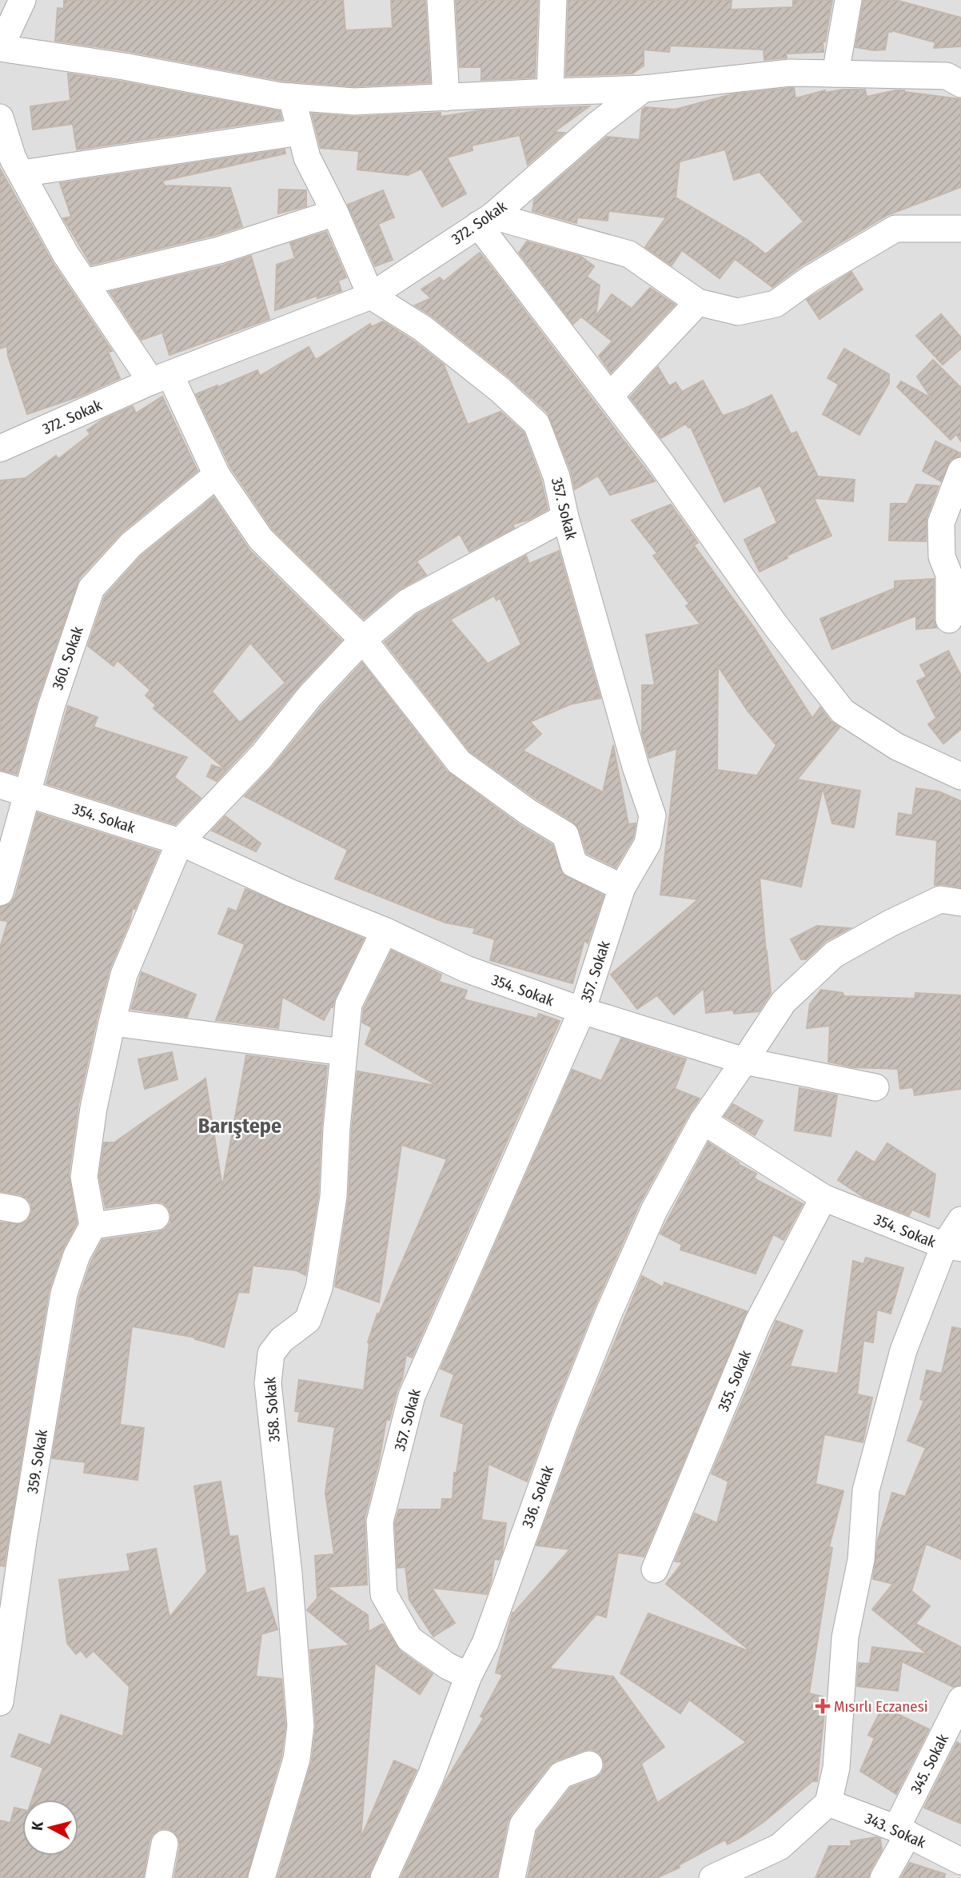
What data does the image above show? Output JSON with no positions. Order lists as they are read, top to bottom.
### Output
{
  "streets": {
    "street": [
      "372. Sokak",
      "357. Sokak",
      "360. Sokak",
      "354. Sokak",
      "355. Sokak",
      "358. Sokak",
      "359. Sokak",
      "336. Sokak",
      "345. Sokak",
      "343. Sokak"
    ]
  },
  "crossings": [
    ["372. Sokak", "357. Sokak"],
    ["357. Sokak", "354. Sokak"],
    ["357. Sokak", "336. Sokak"],
    ["360. Sokak", "354. Sokak"],
    ["354. Sokak", "355. Sokak"],
    ["354. Sokak", "358. Sokak"],
    ["354. Sokak", "336. Sokak"],
    ["345. Sokak", "343. Sokak"]
  ],
  "districts": ["Barıştepe"],
  "places": {
    "health": ["Mısırlı Eczanesi"]
  },
  "north": "left"
}
